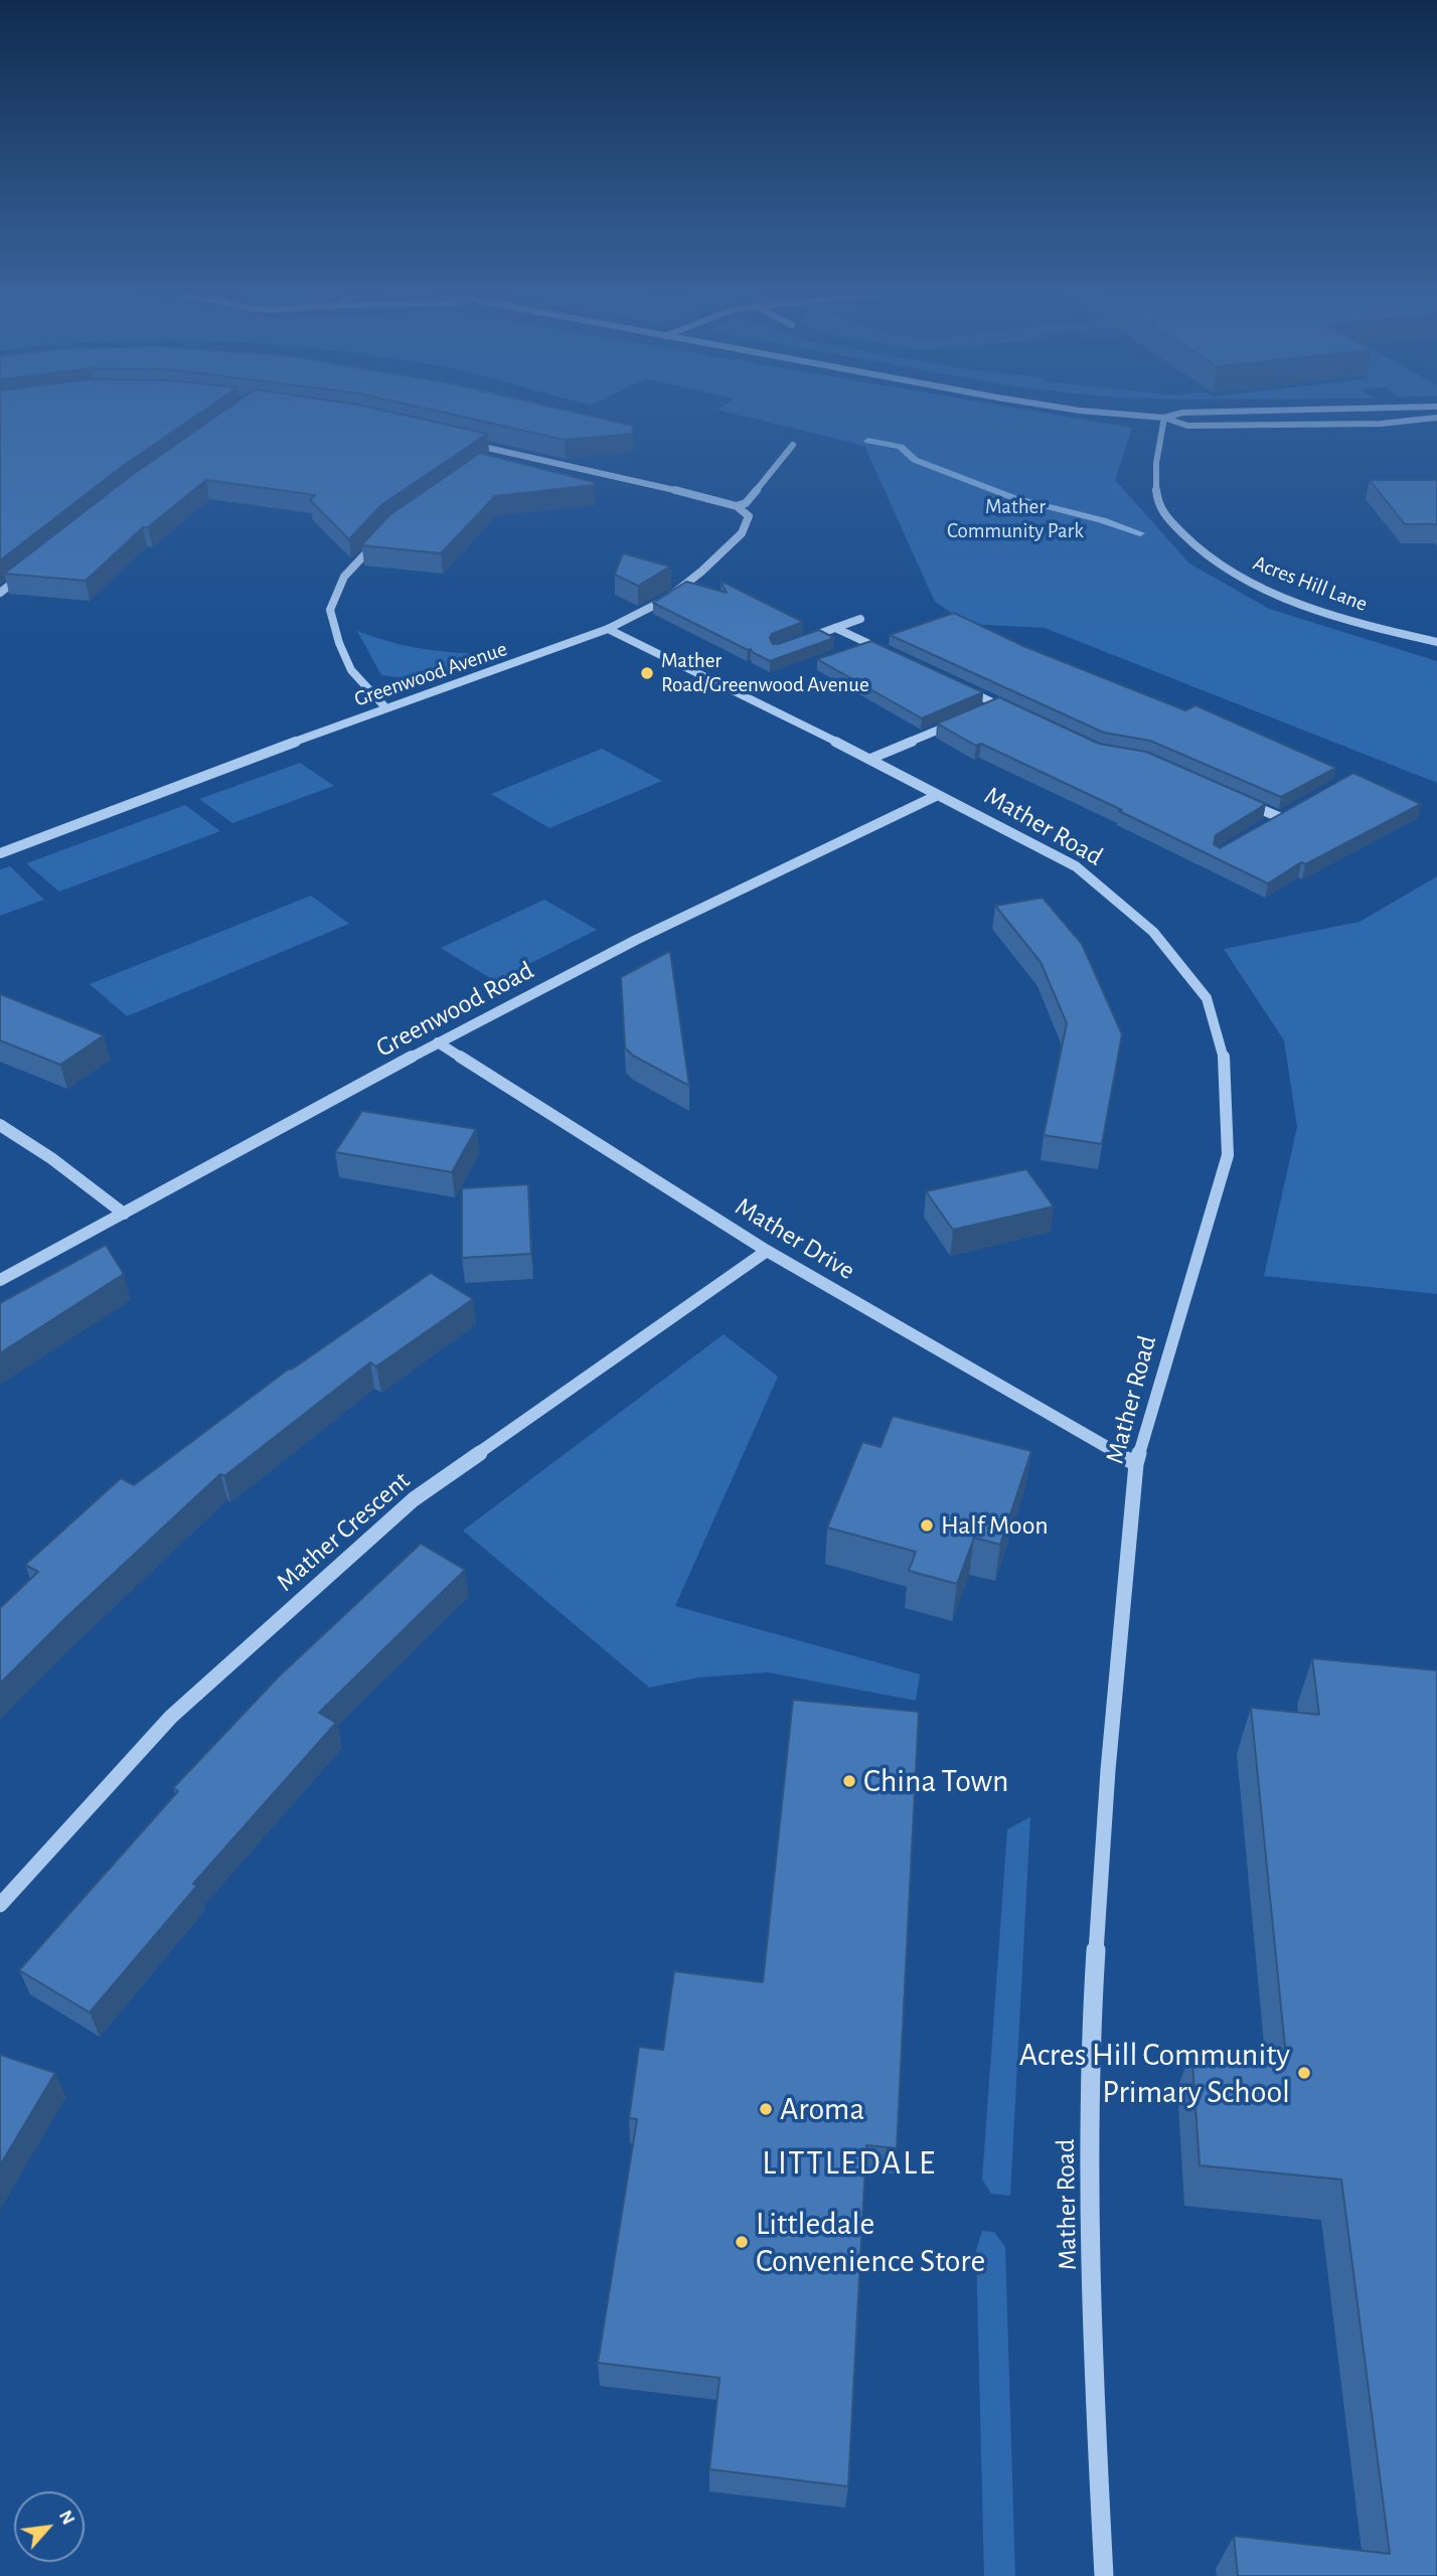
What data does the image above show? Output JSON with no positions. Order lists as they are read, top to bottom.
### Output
{
  "streets": {
    "street": [
      "Acres Hill Lane",
      "Greenwood Avenue",
      "Mather Road",
      "Greenwood Road",
      "Mather Drive",
      "Mather Crescent"
    ]
  },
  "crossings": [
    ["Greenwood Avenue", "Mather Road"],
    ["Mather Road", "Greenwood Road"],
    ["Mather Road", "Mather Drive"],
    ["Greenwood Road", "Mather Drive"],
    ["Mather Drive", "Mather Crescent"]
  ],
  "districts": ["LITTLEDALE"],
  "parks": ["Mather Community Park"],
  "places": [
    "Mather Road/Greenwood Avenue",
    "Half Moon",
    "China Town",
    "Acres Hill Community Primary School",
    "Aroma",
    "Littledale Convenience Store"
  ],
  "north": "top right"
}
